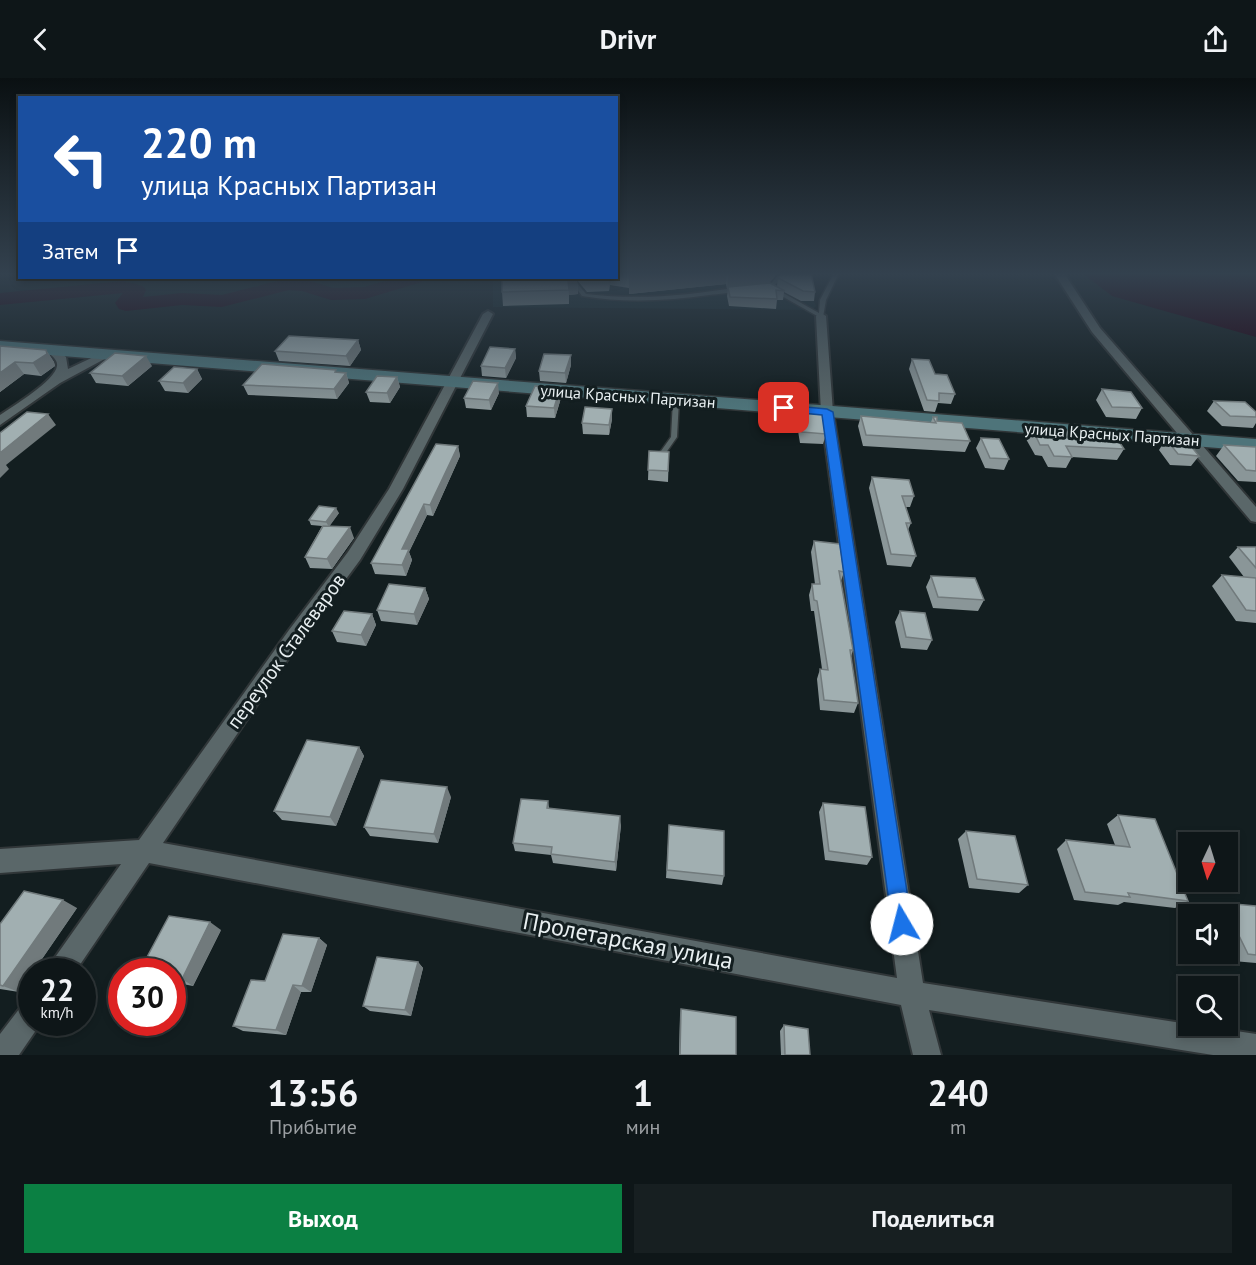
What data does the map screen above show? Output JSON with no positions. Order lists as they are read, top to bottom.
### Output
{
  "streets": {
    "street": ["улица Красных Партизан", "переулок Сталеваров", "Пролетарская улица"]
  },
  "crossings": [
    ["улица Красных Партизан", "переулок Сталеваров"],
    ["переулок Сталеваров", "Пролетарская улица"]
  ],
  "north": "bottom",
  "page": {
    "header": "Drivr",
    "turn": ["220 m", "улица Красных Партизан"],
    "then": "Затем",
    "speed": "22 km/h",
    "limit": "30",
    "eta": [
      "13:56",
      "Прибытие",
      "1",
      "мин",
      "240",
      "m"
    ],
    "buttons": ["Выход", "Поделиться"]
  }
}
